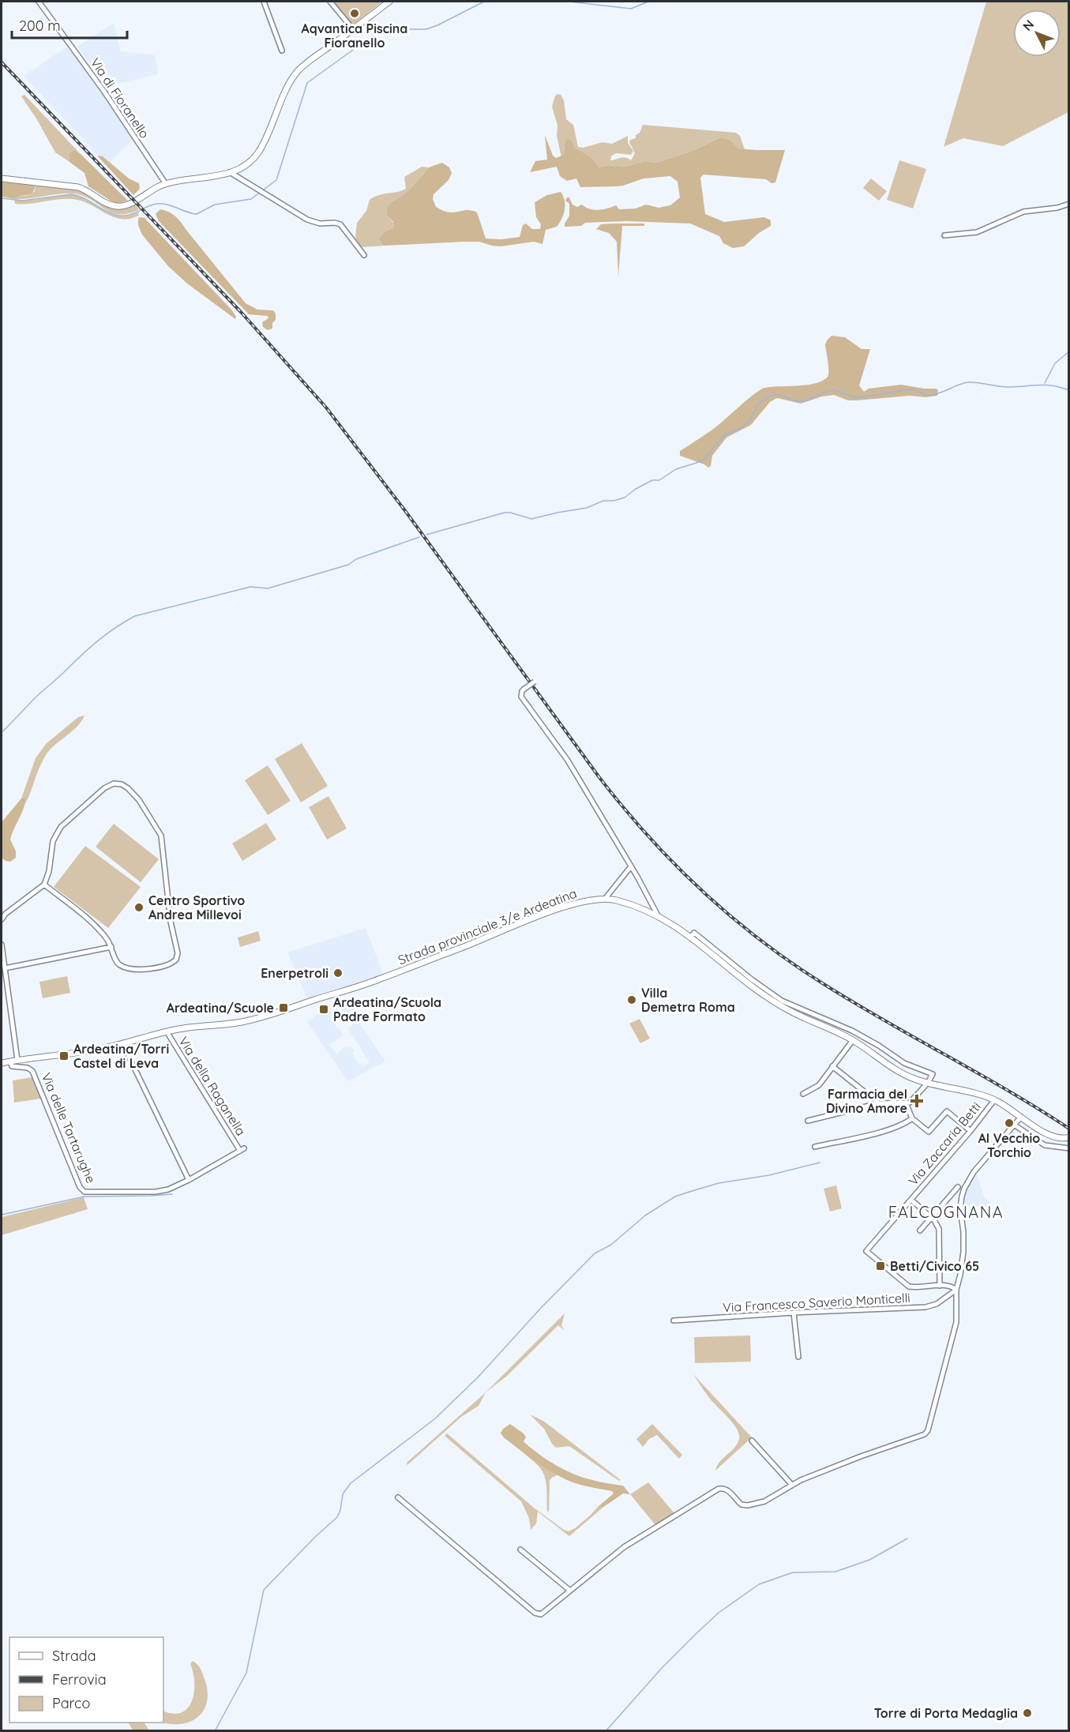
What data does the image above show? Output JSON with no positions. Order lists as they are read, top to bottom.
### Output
{
  "streets": {
    "main road": ["Strada provinciale 3/e Ardeatina"],
    "street": [
      "Via di Fioranello",
      "Via della Raganella",
      "Via delle Tartarughe",
      "Via Zaccaria Betti",
      "Via Francesco Saverio Monticelli"
    ]
  },
  "crossings": [
    ["Strada provinciale 3/e Ardeatina", "Via della Raganella"],
    ["Strada provinciale 3/e Ardeatina", "Via delle Tartarughe"],
    ["Strada provinciale 3/e Ardeatina", "Via Zaccaria Betti"],
    ["Via della Raganella", "Via delle Tartarughe"],
    ["Via Zaccaria Betti", "Via Francesco Saverio Monticelli"]
  ],
  "districts": ["FALCOGNANA"],
  "places": {
    "other": [
      "Aqvantica Piscina Fioranello",
      "Centro Sportivo Andrea Millevoi",
      "Enerpetroli",
      "Villa Demetra Roma",
      "Al Vecchio Torchio",
      "Torre di Porta Medaglia"
    ],
    "transit": [
      "Ardeatina/Scuole",
      "Ardeatina/Scuola Padre Formato",
      "Ardeatina/Torri Castel di Leva",
      "Betti/Civico 65"
    ],
    "health": ["Farmacia del Divino Amore"]
  },
  "legend": ["Strada", "Ferrovia", "Parco"],
  "scale_bar": "200 m",
  "north": "top left"
}
